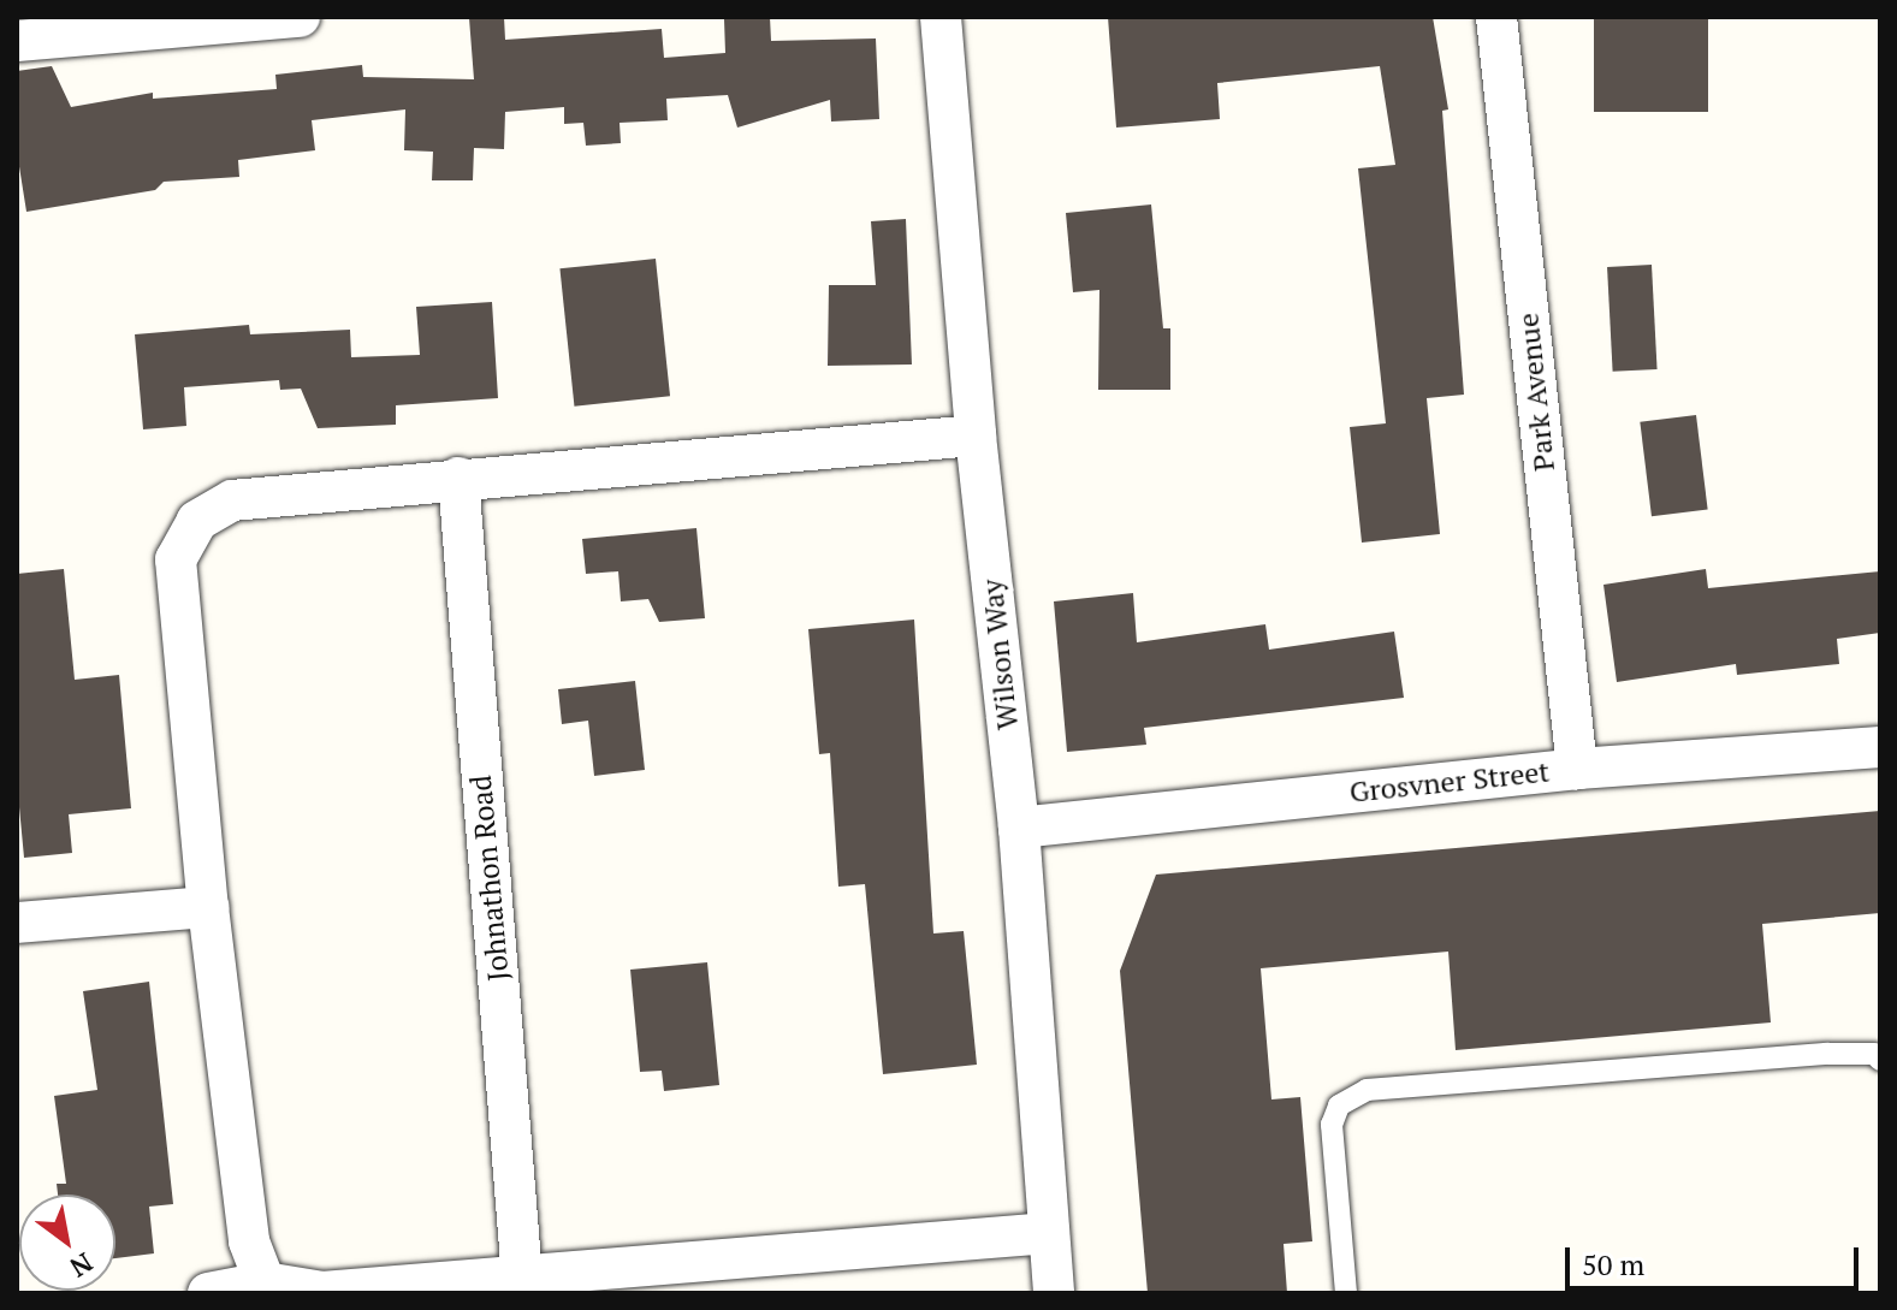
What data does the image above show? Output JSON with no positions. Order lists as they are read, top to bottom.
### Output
{
  "streets": {
    "street": [
      "Park Avenue",
      "Wilson Way",
      "Grosvner Street",
      "Johnathon Road"
    ]
  },
  "crossings": [
    ["Park Avenue", "Grosvner Street"],
    ["Wilson Way", "Grosvner Street"]
  ],
  "scale_bar": "50 m",
  "north": "bottom right"
}
